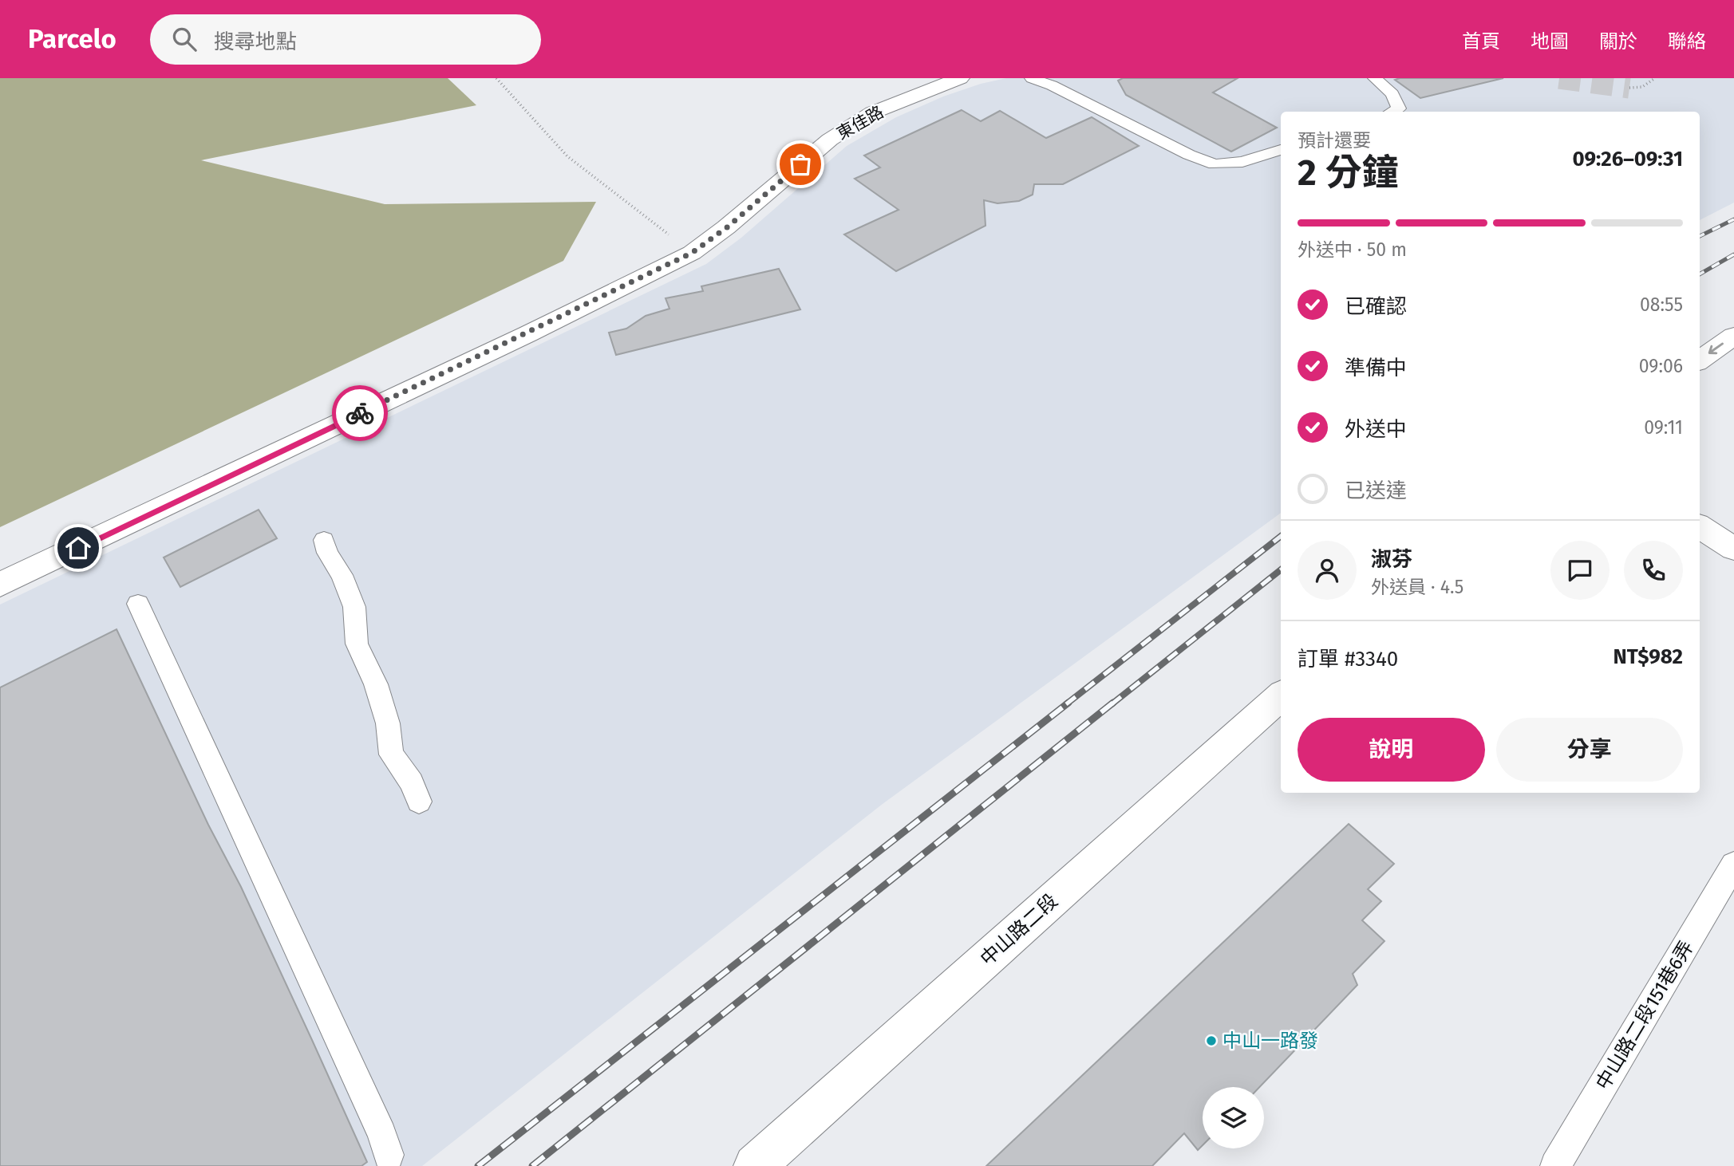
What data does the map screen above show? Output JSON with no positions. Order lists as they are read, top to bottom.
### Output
{
  "streets": {
    "street": ["東佳路", "中山路二段"],
    "lane": ["中山路二段151巷6弄"]
  },
  "places": ["中山一路發"],
  "page": {
    "header": "Parcelo",
    "search": "搜尋地點",
    "nav": [
      "首頁",
      "地圖",
      "關於",
      "聯絡"
    ],
    "heading": ["2 分鐘", "預計還要", "09:26–09:31"],
    "panel": [
      "淑芬",
      "外送員 · 4.5",
      "訂單 #3340",
      "NT$982"
    ],
    "bar": "外送中 · 50 m",
    "list": [
      ["已確認", "08:55"],
      ["準備中", "09:06"],
      ["外送中", "09:11"],
      "已送達"
    ],
    "buttons": ["說明", "分享"]
  }
}
